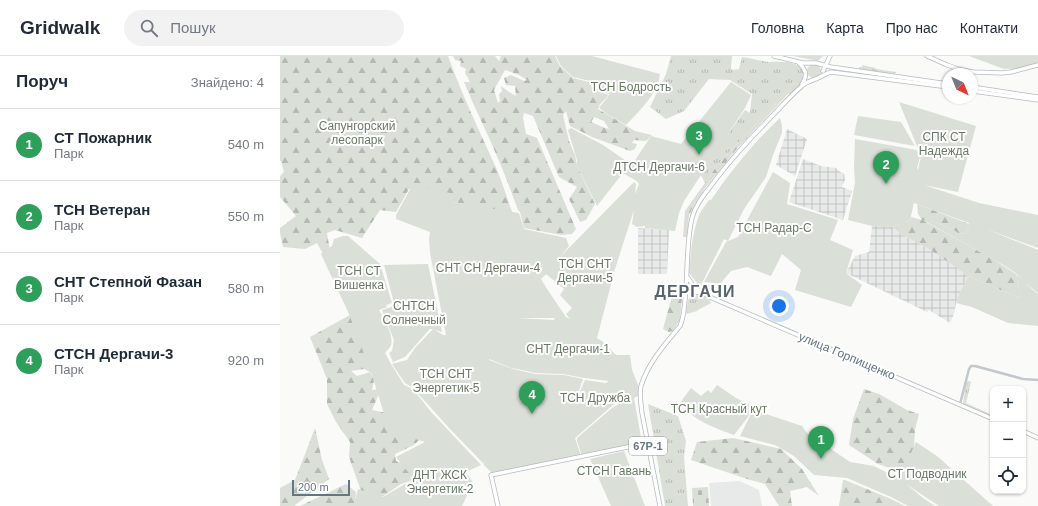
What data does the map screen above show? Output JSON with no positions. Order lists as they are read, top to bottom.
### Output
{
  "streets": {
    "main road": ["улица Горпищенко", "67Р-1"]
  },
  "crossings": [
    ["улица Горпищенко", "67Р-1"]
  ],
  "districts": ["ДЕРГАЧИ"],
  "parks": [
    "ТСН Бодрость",
    "Сапунгорский лесопарк",
    "СПК СТ Надежда",
    "ДТСН Дергачи-6",
    "ТСН Радар-С",
    "ТСН СНТ Дергачи-5",
    "СНТ СН Дергачи-4",
    "ТСН СТ Вишенка",
    "СНТСН Солнечный",
    "СНТ Дергачи-1",
    "ТСН СНТ Энергетик-5",
    "ТСН Дружба",
    "ТСН Красный кут",
    "СТСН Гавань",
    "СТ Подводник",
    "ДНТ ЖСК Энергетик-2"
  ],
  "scale_bar": "200 m",
  "north": "bottom right",
  "page": {
    "header": "Gridwalk",
    "search": "Пошук",
    "nav": [
      "Головна",
      "Карта",
      "Про нас",
      "Контакти"
    ],
    "heading": ["Поруч", "Знайдено: 4"],
    "list": [
      {
        "mark": "1",
        "name": "СТ Пожарник",
        "note": "Парк",
        "value": "540 m"
      },
      {
        "mark": "2",
        "name": "ТСН Ветеран",
        "note": "Парк",
        "value": "550 m"
      },
      {
        "mark": "3",
        "name": "СНТ Степной Фазан",
        "note": "Парк",
        "value": "580 m"
      },
      {
        "mark": "4",
        "name": "СТСН Дергачи-3",
        "note": "Парк",
        "value": "920 m"
      }
    ],
    "pins": [
      "3",
      "2",
      "4",
      "1"
    ],
    "map_buttons": ["+", "−"],
    "scale": "200 m"
  }
}
